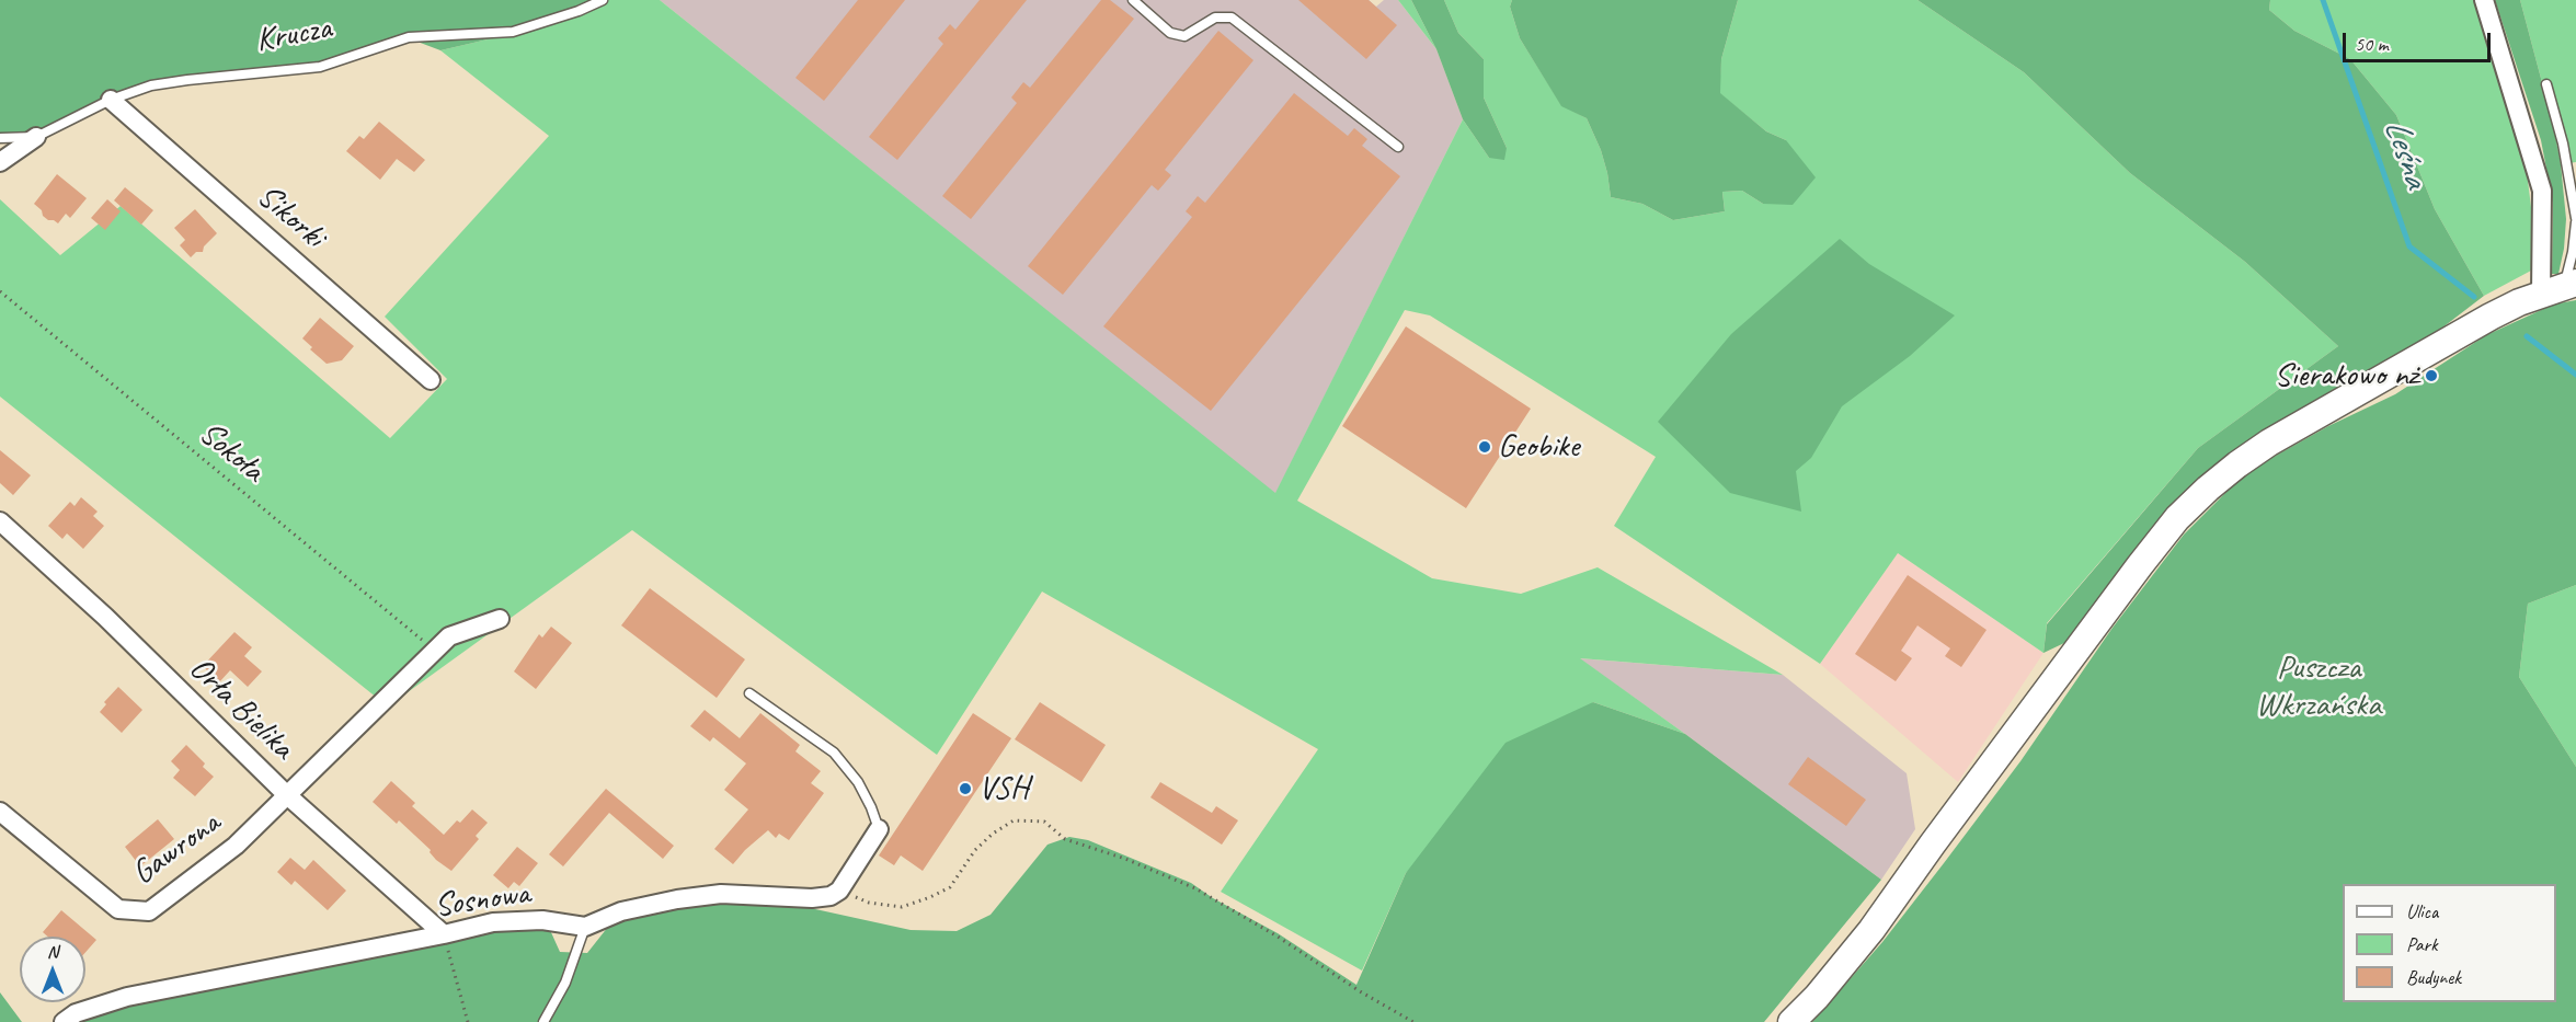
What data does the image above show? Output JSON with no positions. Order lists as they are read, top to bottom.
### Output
{
  "streets": {
    "street": [
      "Krucza",
      "Sikorki",
      "Orła Bielika",
      "Gawrona",
      "Sosnowa"
    ],
    "path": ["Sokoła"]
  },
  "crossings": [
    ["Krucza", "Sikorki"],
    ["Sokoła", "Gawrona"],
    ["Orła Bielika", "Gawrona"],
    ["Orła Bielika", "Sosnowa"]
  ],
  "water": ["Leśna"],
  "parks": ["Puszcza Wkrzańska"],
  "places": ["Sierakowo nż", "Geobike", "VSH"],
  "legend": ["Ulica", "Park", "Budynek"],
  "scale_bar": "50 m",
  "north": "top"
}
